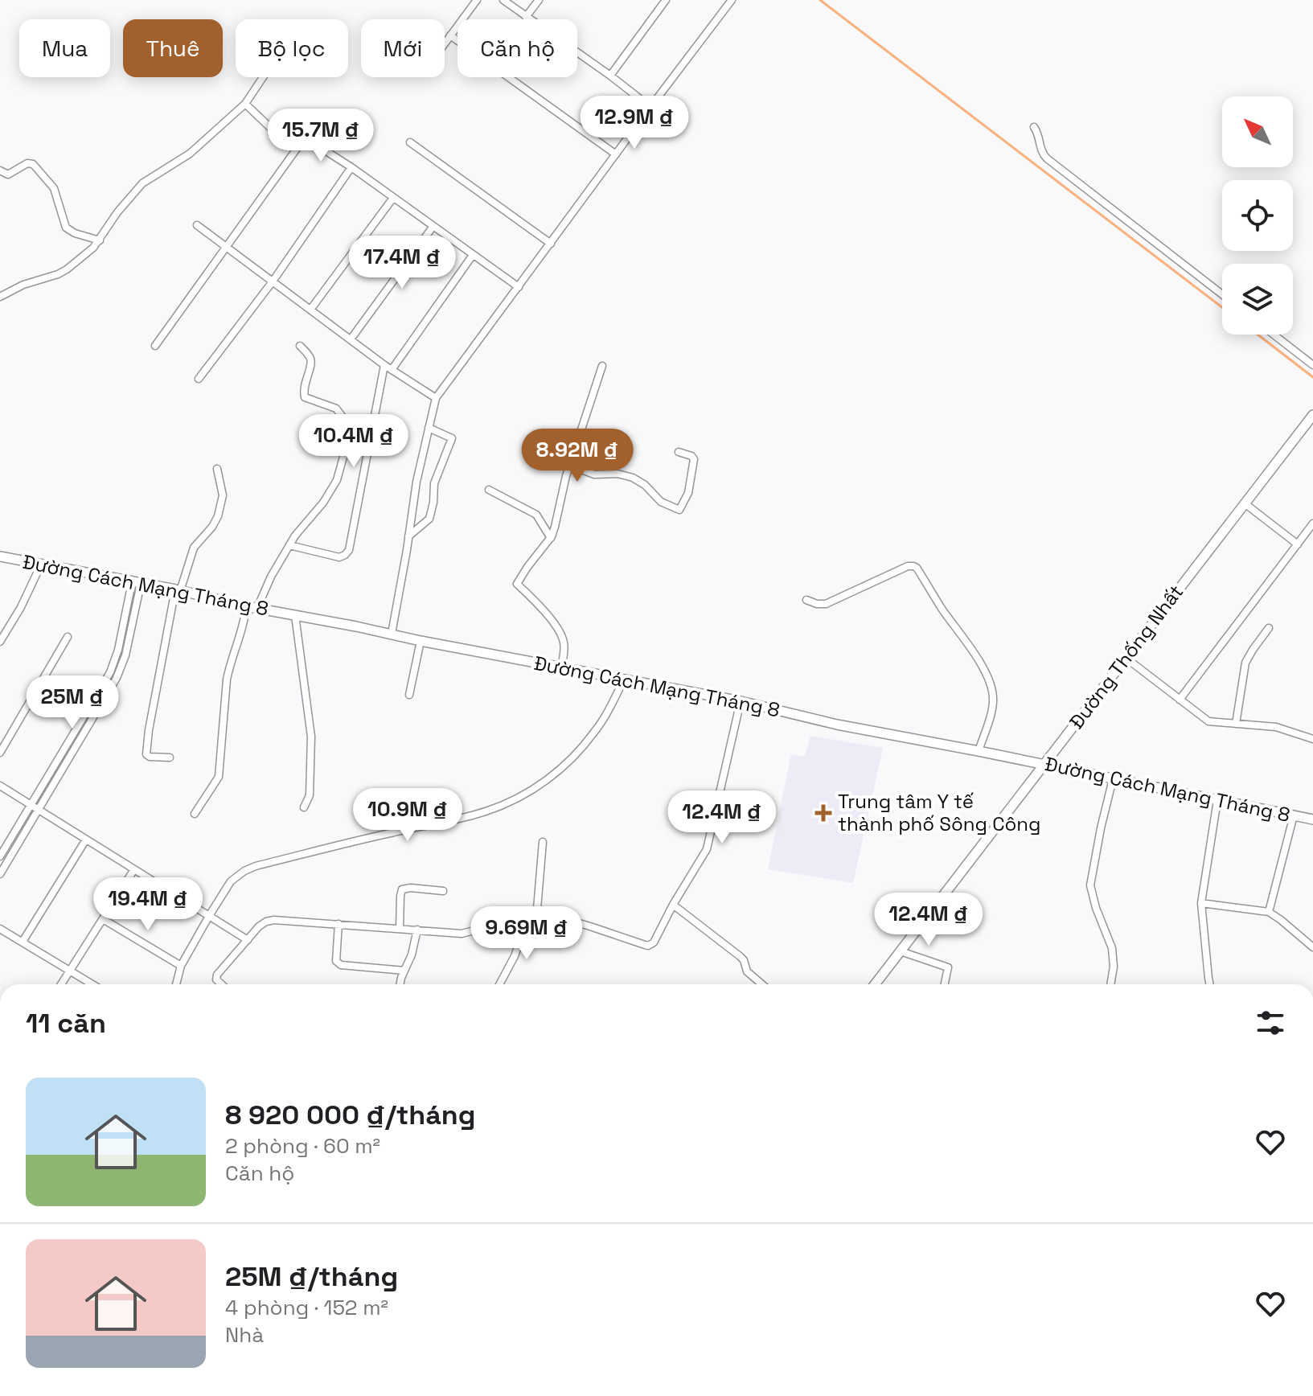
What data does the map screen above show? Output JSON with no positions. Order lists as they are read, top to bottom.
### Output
{
  "streets": {
    "street": ["Đường Cách Mạng Tháng 8", "Đường Thống Nhất"]
  },
  "crossings": [
    ["Đường Cách Mạng Tháng 8", "Đường Thống Nhất"]
  ],
  "places": {
    "health": ["Trung tâm Y tế thành phố Sông Công"]
  },
  "north": "top left",
  "page": {
    "chip": [
      "Mua",
      "Thuê",
      "Bộ lọc",
      "Mới",
      "Căn hộ"
    ],
    "price": [
      "12.9M ₫",
      "15.7M ₫",
      "17.4M ₫",
      "10.4M ₫",
      "8.92M ₫",
      "25M ₫",
      "10.9M ₫",
      "12.4M ₫",
      "19.4M ₫",
      "12.4M ₫",
      "9.69M ₫"
    ],
    "heading": "11 căn",
    "list": [
      {
        "name": "8 920 000 ₫/tháng",
        "note": "2 phòng · 60 m² · Căn hộ"
      },
      {
        "name": "25M ₫/tháng",
        "note": "4 phòng · 152 m² · Nhà"
      }
    ]
  }
}
